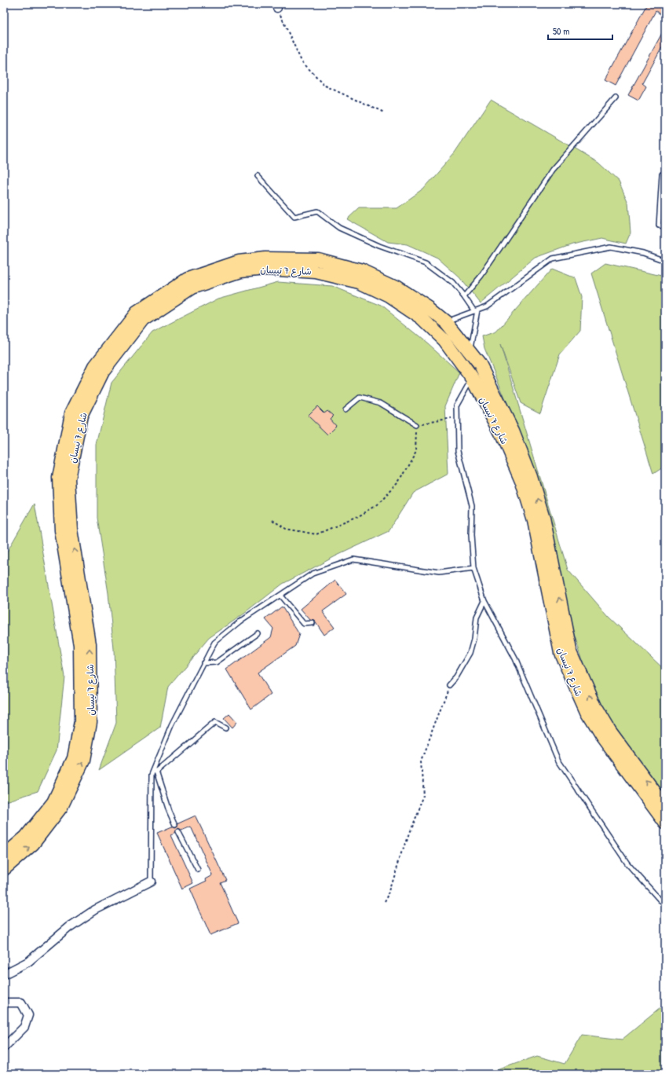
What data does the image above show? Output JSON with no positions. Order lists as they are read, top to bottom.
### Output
{
  "streets": {
    "main road": ["شارع 7 نيسان"]
  },
  "scale_bar": "50 m"
}
